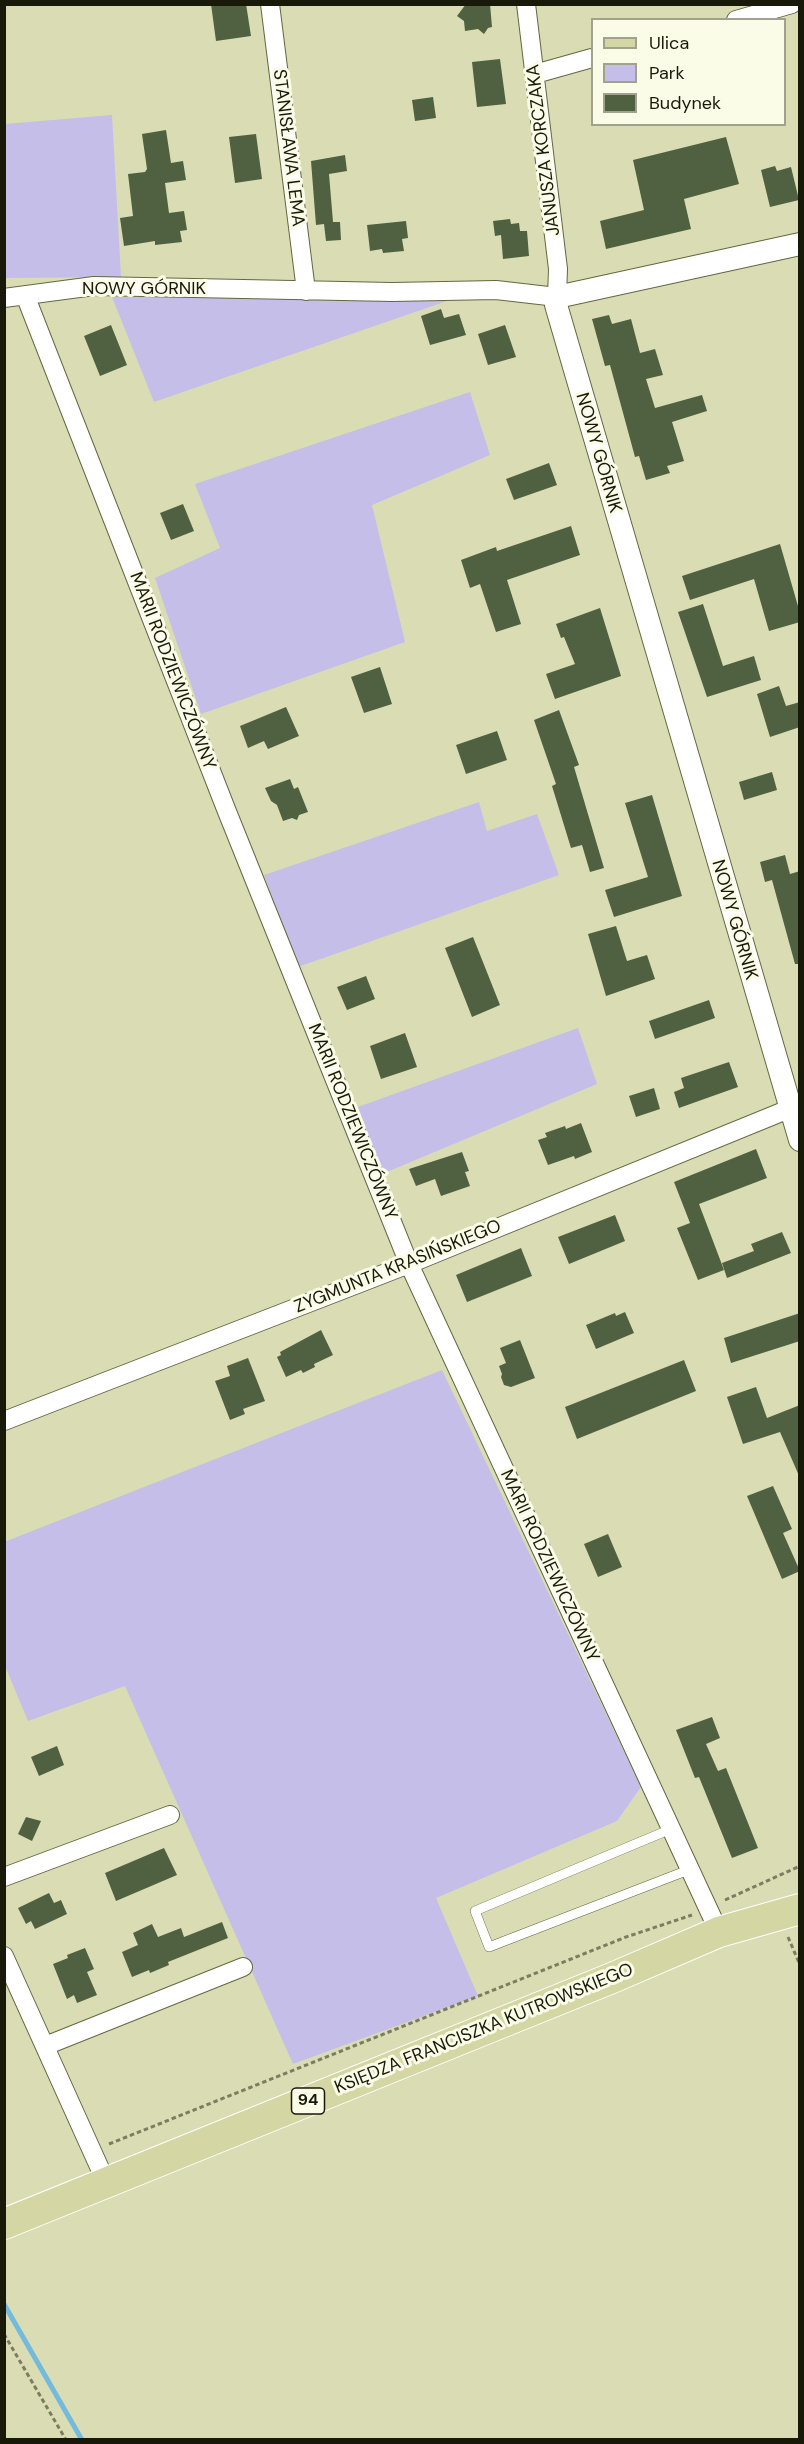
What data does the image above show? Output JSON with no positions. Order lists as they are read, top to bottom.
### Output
{
  "streets": {
    "main road": ["KSIĘDZA FRANCISZKA KUTROWSKIEGO", "94"],
    "street": [
      "STANISŁAWA LEMA",
      "JANUSZA KORCZAKA",
      "NOWY GÓRNIK",
      "MARII RODZIEWICZÓWNY",
      "ZYGMUNTA KRASIŃSKIEGO"
    ]
  },
  "crossings": [
    ["STANISŁAWA LEMA", "NOWY GÓRNIK"],
    ["JANUSZA KORCZAKA", "NOWY GÓRNIK"],
    ["NOWY GÓRNIK", "MARII RODZIEWICZÓWNY"],
    ["NOWY GÓRNIK", "ZYGMUNTA KRASIŃSKIEGO"],
    ["MARII RODZIEWICZÓWNY", "ZYGMUNTA KRASIŃSKIEGO"],
    ["MARII RODZIEWICZÓWNY", "KSIĘDZA FRANCISZKA KUTROWSKIEGO"]
  ],
  "legend": ["Ulica", "Park", "Budynek"]
}
